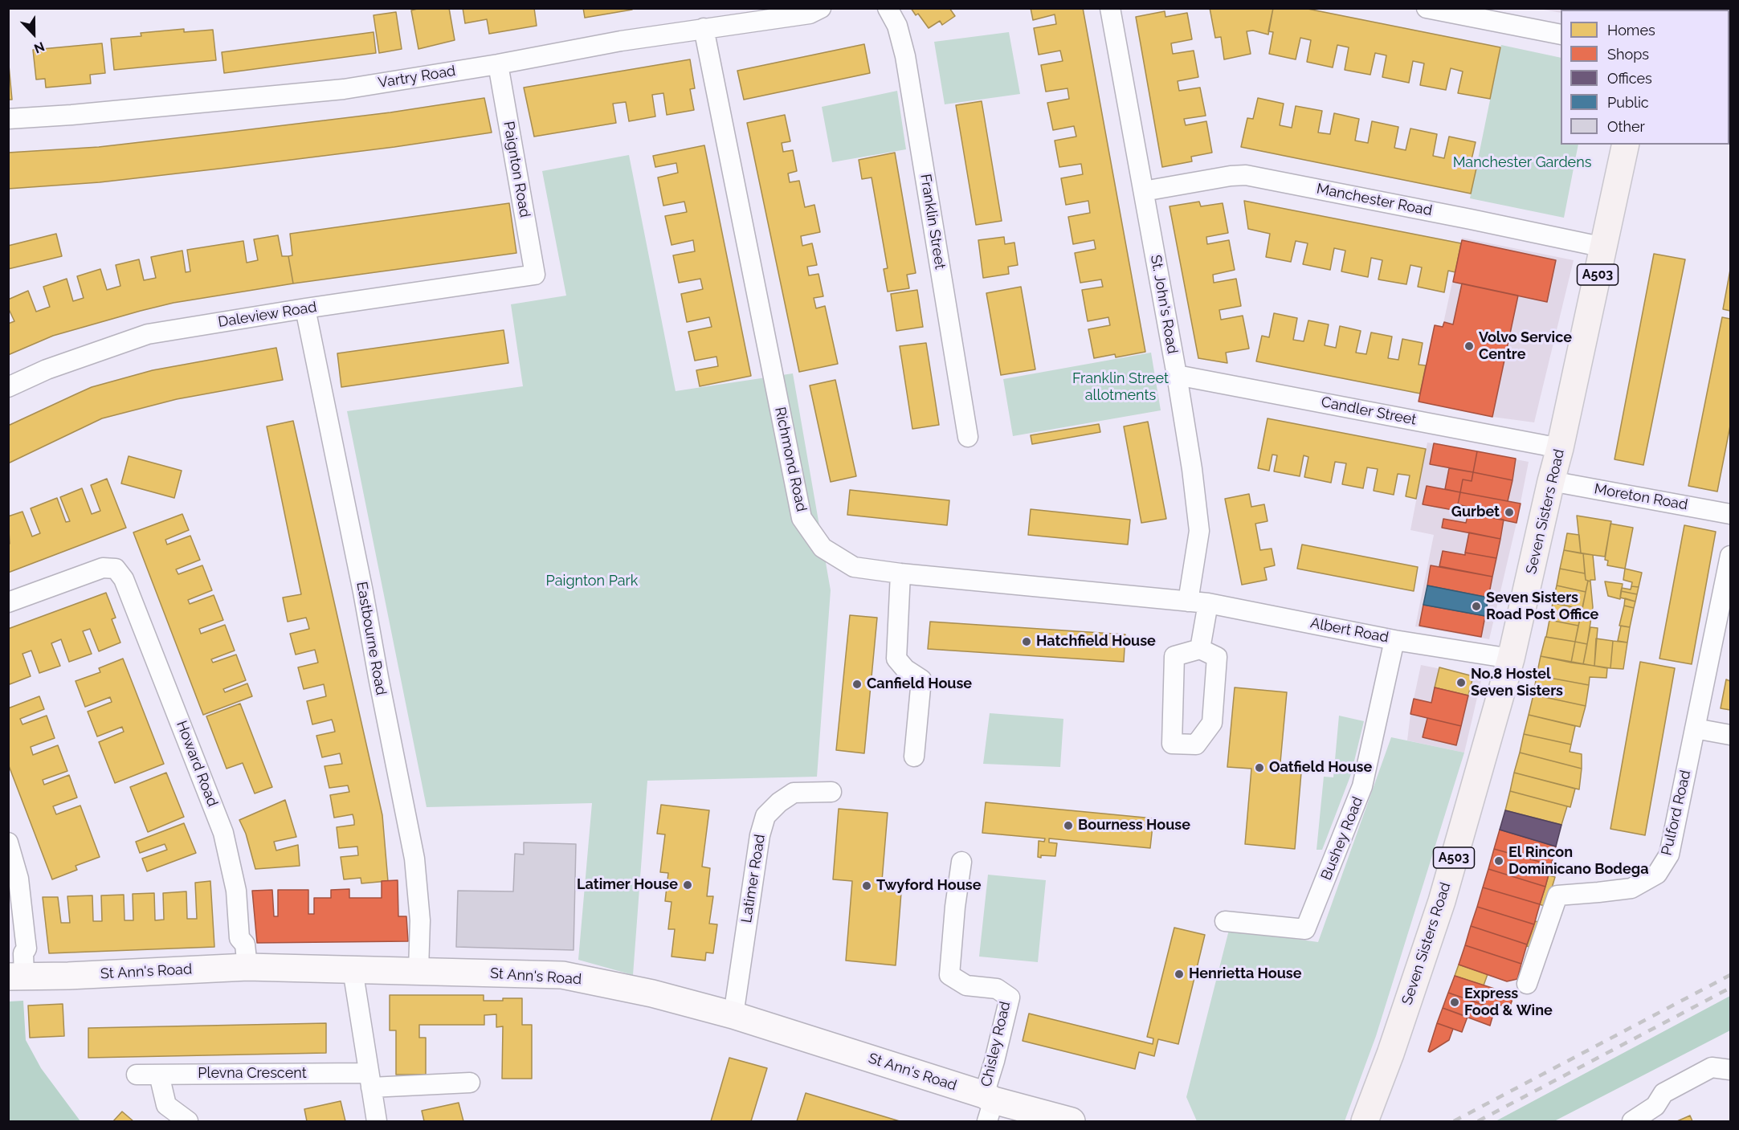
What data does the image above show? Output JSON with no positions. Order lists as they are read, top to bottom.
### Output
{
  "streets": {
    "highway": ["A503", "Seven Sisters Road"],
    "main road": ["St Ann's Road"],
    "street": [
      "Vartry Road",
      "Paignton Road",
      "Manchester Road",
      "Franklin Street",
      "St. John's Road",
      "Daleview Road",
      "Candler Street",
      "Richmond Road",
      "Moreton Road",
      "Albert Road",
      "Eastbourne Road",
      "Howard Road",
      "Pulford Road",
      "Bushey Road",
      "Latimer Road",
      "Chisley Road",
      "Plevna Crescent"
    ]
  },
  "crossings": [
    ["Vartry Road", "Paignton Road"],
    ["Vartry Road", "Richmond Road"],
    ["Paignton Road", "Daleview Road"],
    ["Manchester Road", "St. John's Road"],
    ["Manchester Road", "Seven Sisters Road"],
    ["St. John's Road", "Candler Street"],
    ["St. John's Road", "Richmond Road"],
    ["St. John's Road", "Albert Road"],
    ["Daleview Road", "Eastbourne Road"],
    ["Candler Street", "Seven Sisters Road"],
    ["Richmond Road", "Albert Road"],
    ["Moreton Road", "Seven Sisters Road"],
    ["Seven Sisters Road", "Albert Road"],
    ["Albert Road", "Bushey Road"],
    ["Eastbourne Road", "St Ann's Road"],
    ["Howard Road", "St Ann's Road"],
    ["Latimer Road", "St Ann's Road"],
    ["St Ann's Road", "Chisley Road"]
  ],
  "parks": ["Manchester Gardens", "Franklin Street allotments", "Paignton Park"],
  "places": [
    "Volvo Service Centre",
    "Gurbet",
    "Seven Sisters Road Post Office",
    "Hatchfield House",
    "No.8 Hostel Seven Sisters",
    "Canfield House",
    "Oatfield House",
    "Bourness House",
    "El Rincon Dominicano Bodega",
    "Latimer House",
    "Twyford House",
    "Henrietta House",
    "Express Food & Wine"
  ],
  "legend": [
    "Homes",
    "Shops",
    "Offices",
    "Public",
    "Other"
  ],
  "north": "bottom"
}
